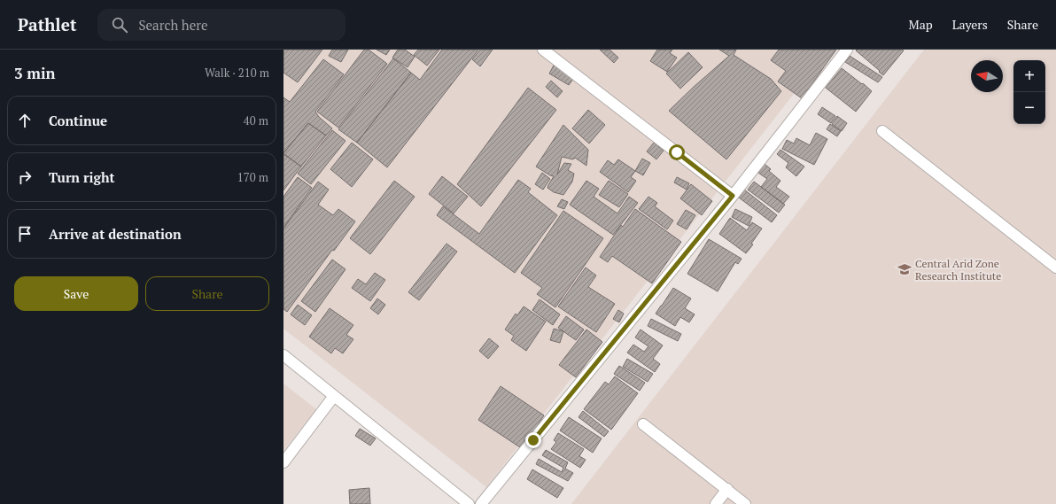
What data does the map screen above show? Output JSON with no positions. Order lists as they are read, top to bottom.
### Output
{
  "places": {
    "school or university": ["Central Arid Zone Research Institute"]
  },
  "north": "left",
  "page": {
    "header": "Pathlet",
    "search": "Search here",
    "nav": ["Map", "Layers", "Share"],
    "heading": ["3 min", "Walk · 210 m"],
    "map_buttons": ["+", "−"],
    "list": [
      ["Continue", "40 m"],
      ["Turn right", "170 m"],
      "Arrive at destination"
    ],
    "buttons": ["Save", "Share"]
  }
}
